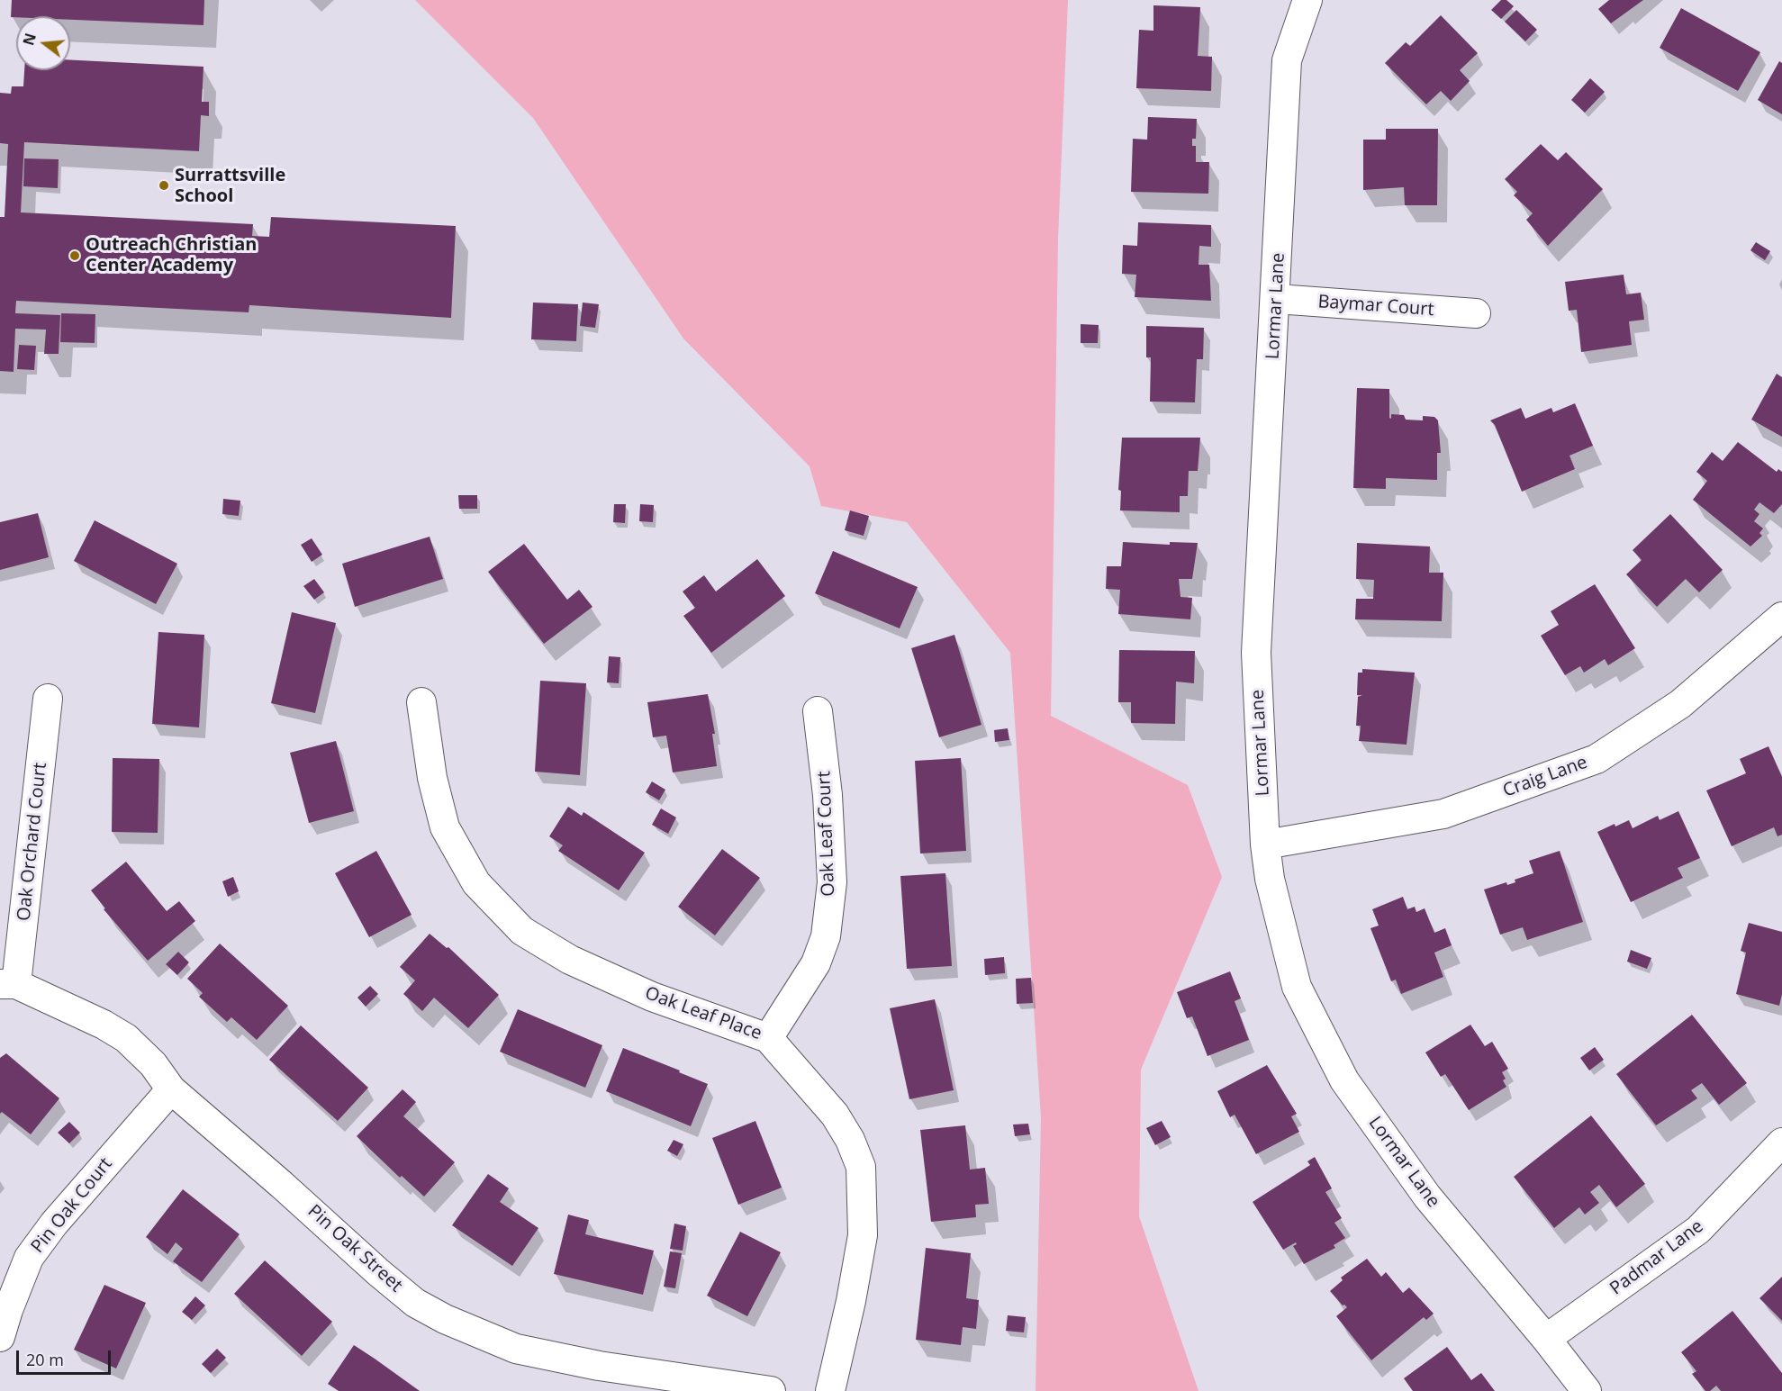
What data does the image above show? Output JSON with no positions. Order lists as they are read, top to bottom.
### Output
{
  "streets": {
    "street": [
      "Lormar Lane",
      "Baymar Court",
      "Craig Lane",
      "Oak Leaf Court",
      "Oak Orchard Court",
      "Oak Leaf Place",
      "Pin Oak Court",
      "Pin Oak Street",
      "Padmar Lane"
    ]
  },
  "crossings": [
    ["Lormar Lane", "Baymar Court"],
    ["Lormar Lane", "Craig Lane"],
    ["Lormar Lane", "Padmar Lane"],
    ["Oak Leaf Court", "Oak Leaf Place"],
    ["Oak Orchard Court", "Pin Oak Street"],
    ["Pin Oak Court", "Pin Oak Street"]
  ],
  "places": ["Surrattsville School", "Outreach Christian Center Academy"],
  "scale_bar": "20 m",
  "north": "left"
}
